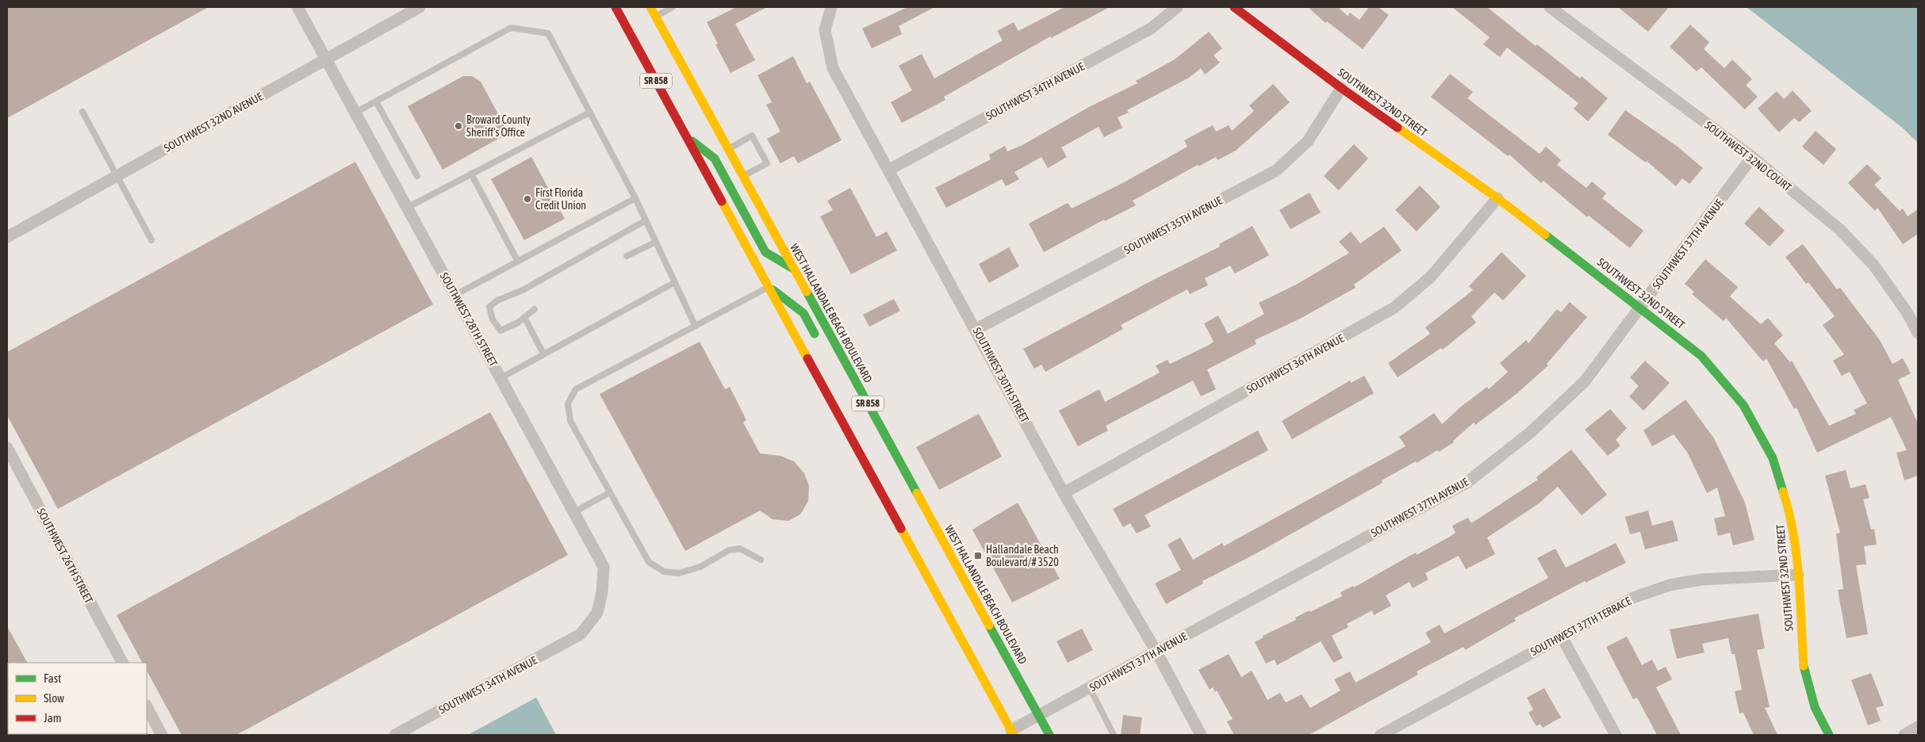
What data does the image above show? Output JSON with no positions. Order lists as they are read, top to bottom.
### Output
{
  "streets": {
    "main road": ["SR 858", "SOUTHWEST 32ND STREET", "WEST HALLANDALE BEACH BOULEVARD"],
    "street": [
      "SOUTHWEST 34TH AVENUE",
      "SOUTHWEST 32ND AVENUE",
      "SOUTHWEST 32ND COURT",
      "SOUTHWEST 35TH AVENUE",
      "SOUTHWEST 37TH AVENUE",
      "SOUTHWEST 28TH STREET",
      "SOUTHWEST 36TH AVENUE",
      "SOUTHWEST 30TH STREET",
      "SOUTHWEST 26TH STREET",
      "SOUTHWEST 37TH TERRACE"
    ]
  },
  "crossings": [
    ["SR 858", "SOUTHWEST 37TH AVENUE"],
    ["SOUTHWEST 34TH AVENUE", "SOUTHWEST 28TH STREET"],
    ["SOUTHWEST 34TH AVENUE", "SOUTHWEST 30TH STREET"],
    ["SOUTHWEST 32ND STREET", "SOUTHWEST 35TH AVENUE"],
    ["SOUTHWEST 32ND STREET", "SOUTHWEST 37TH AVENUE"],
    ["SOUTHWEST 32ND STREET", "SOUTHWEST 36TH AVENUE"],
    ["SOUTHWEST 32ND STREET", "SOUTHWEST 37TH TERRACE"],
    ["SOUTHWEST 32ND AVENUE", "SOUTHWEST 28TH STREET"],
    ["SOUTHWEST 32ND COURT", "SOUTHWEST 37TH AVENUE"],
    ["SOUTHWEST 35TH AVENUE", "SOUTHWEST 30TH STREET"],
    ["SOUTHWEST 37TH AVENUE", "WEST HALLANDALE BEACH BOULEVARD"],
    ["SOUTHWEST 37TH AVENUE", "SOUTHWEST 30TH STREET"],
    ["SOUTHWEST 36TH AVENUE", "SOUTHWEST 30TH STREET"]
  ],
  "places": {
    "other": ["Broward County Sheriff's Office", "First Florida Credit Union"],
    "transit": ["Hallandale Beach Boulevard/# 3520"]
  },
  "legend": ["Fast", "Slow", "Jam"]
}
